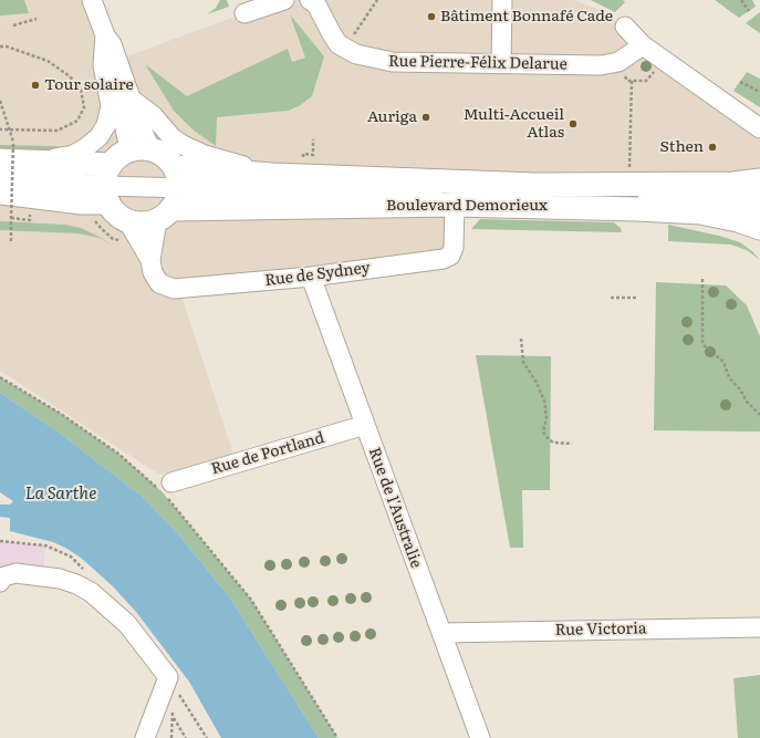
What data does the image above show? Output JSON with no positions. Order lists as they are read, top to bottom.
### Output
{
  "streets": {
    "main road": ["Boulevard Demorieux"],
    "street": [
      "Rue Pierre-Félix Delarue",
      "Rue de Sydney",
      "Rue de Portland",
      "Rue de l'Australie",
      "Rue Victoria"
    ]
  },
  "crossings": [
    ["Boulevard Demorieux", "Rue de Sydney"],
    ["Rue de Sydney", "Rue de l'Australie"],
    ["Rue de Portland", "Rue de l'Australie"],
    ["Rue de l'Australie", "Rue Victoria"]
  ],
  "water": ["La Sarthe"],
  "places": [
    "Bâtiment Bonnafé Cade",
    "Tour solaire",
    "Auriga",
    "Multi-Accueil Atlas",
    "Sthen"
  ]
}
